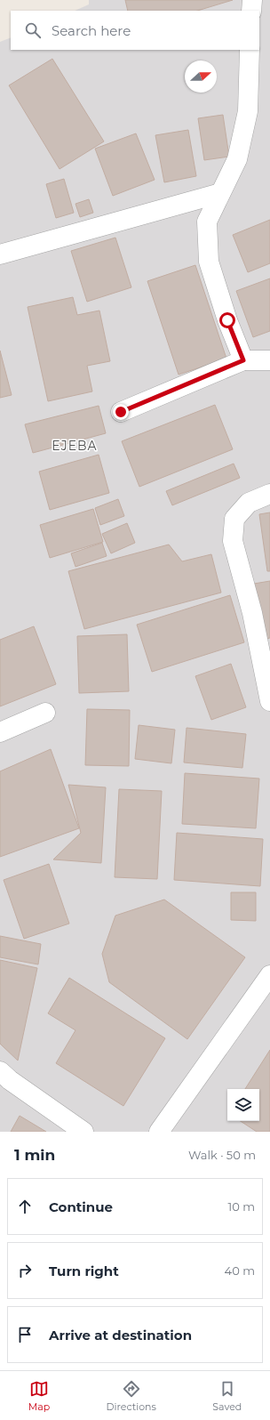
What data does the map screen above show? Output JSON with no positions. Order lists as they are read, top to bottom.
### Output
{
  "districts": ["EJEBA"],
  "north": "right",
  "page": {
    "search": "Search here",
    "heading": ["1 min", "Walk · 50 m"],
    "list": [
      ["Continue", "10 m"],
      ["Turn right", "40 m"],
      "Arrive at destination"
    ],
    "nav": ["Map", "Directions", "Saved"]
  }
}
